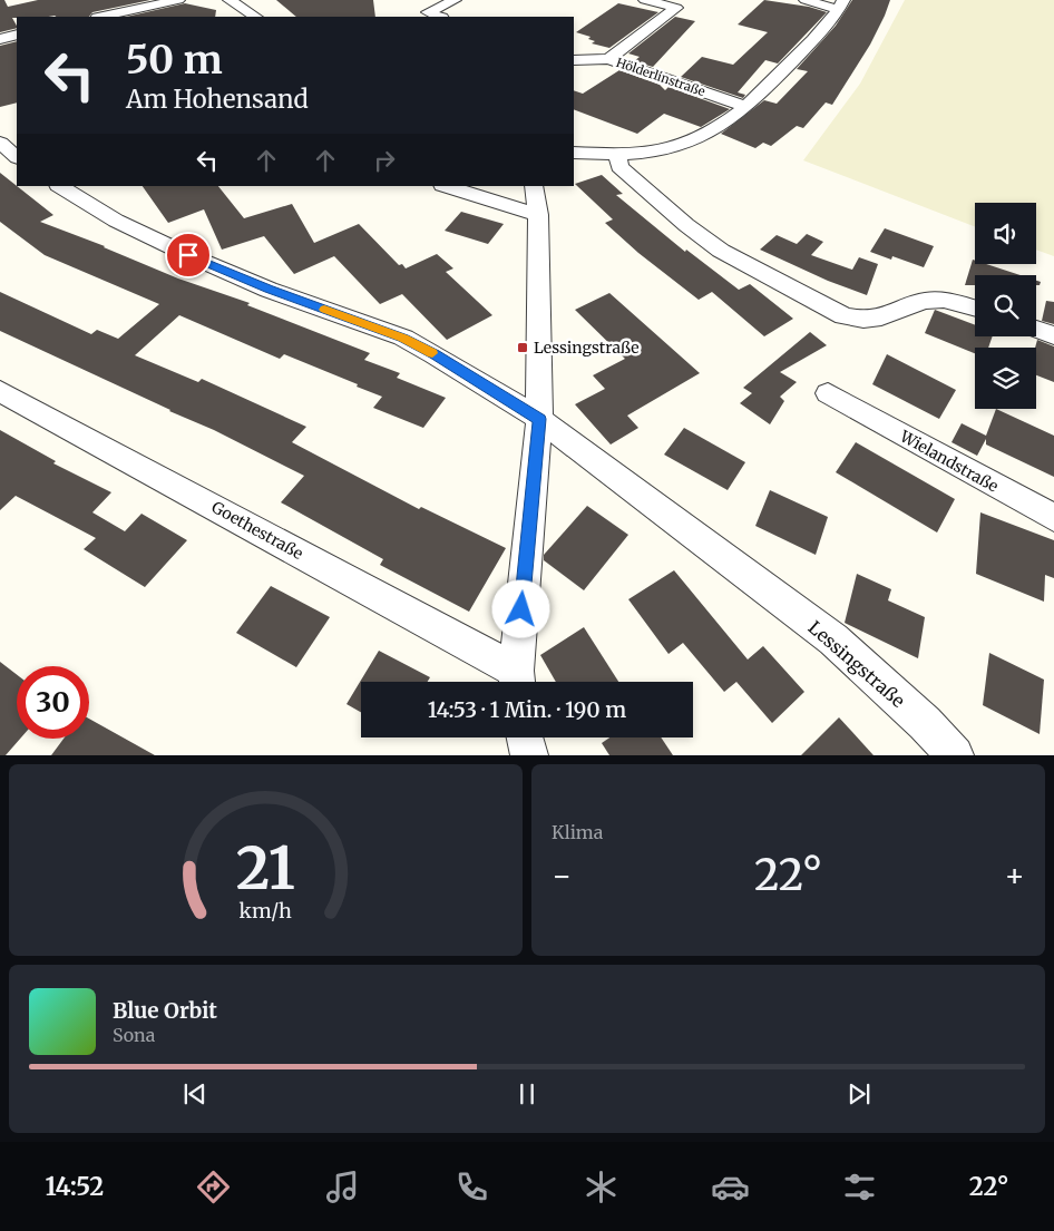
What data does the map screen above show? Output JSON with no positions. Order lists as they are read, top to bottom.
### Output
{
  "streets": {
    "street": [
      "Hölderlinstraße",
      "Wielandstraße",
      "Goethestraße",
      "Lessingstraße"
    ]
  },
  "places": {
    "transit": ["Lessingstraße"]
  },
  "page": {
    "turn": ["50 m", "Am Hohensand"],
    "limit": "30",
    "trip": "14:53 · 1 Min. · 190 m",
    "tile": "Klima",
    "heat": ["−", "22°", "+"],
    "song": ["Blue Orbit", "Sona"],
    "tabs": ["14:52", "22°"],
    "gauge": ["21", "km/h"]
  }
}
